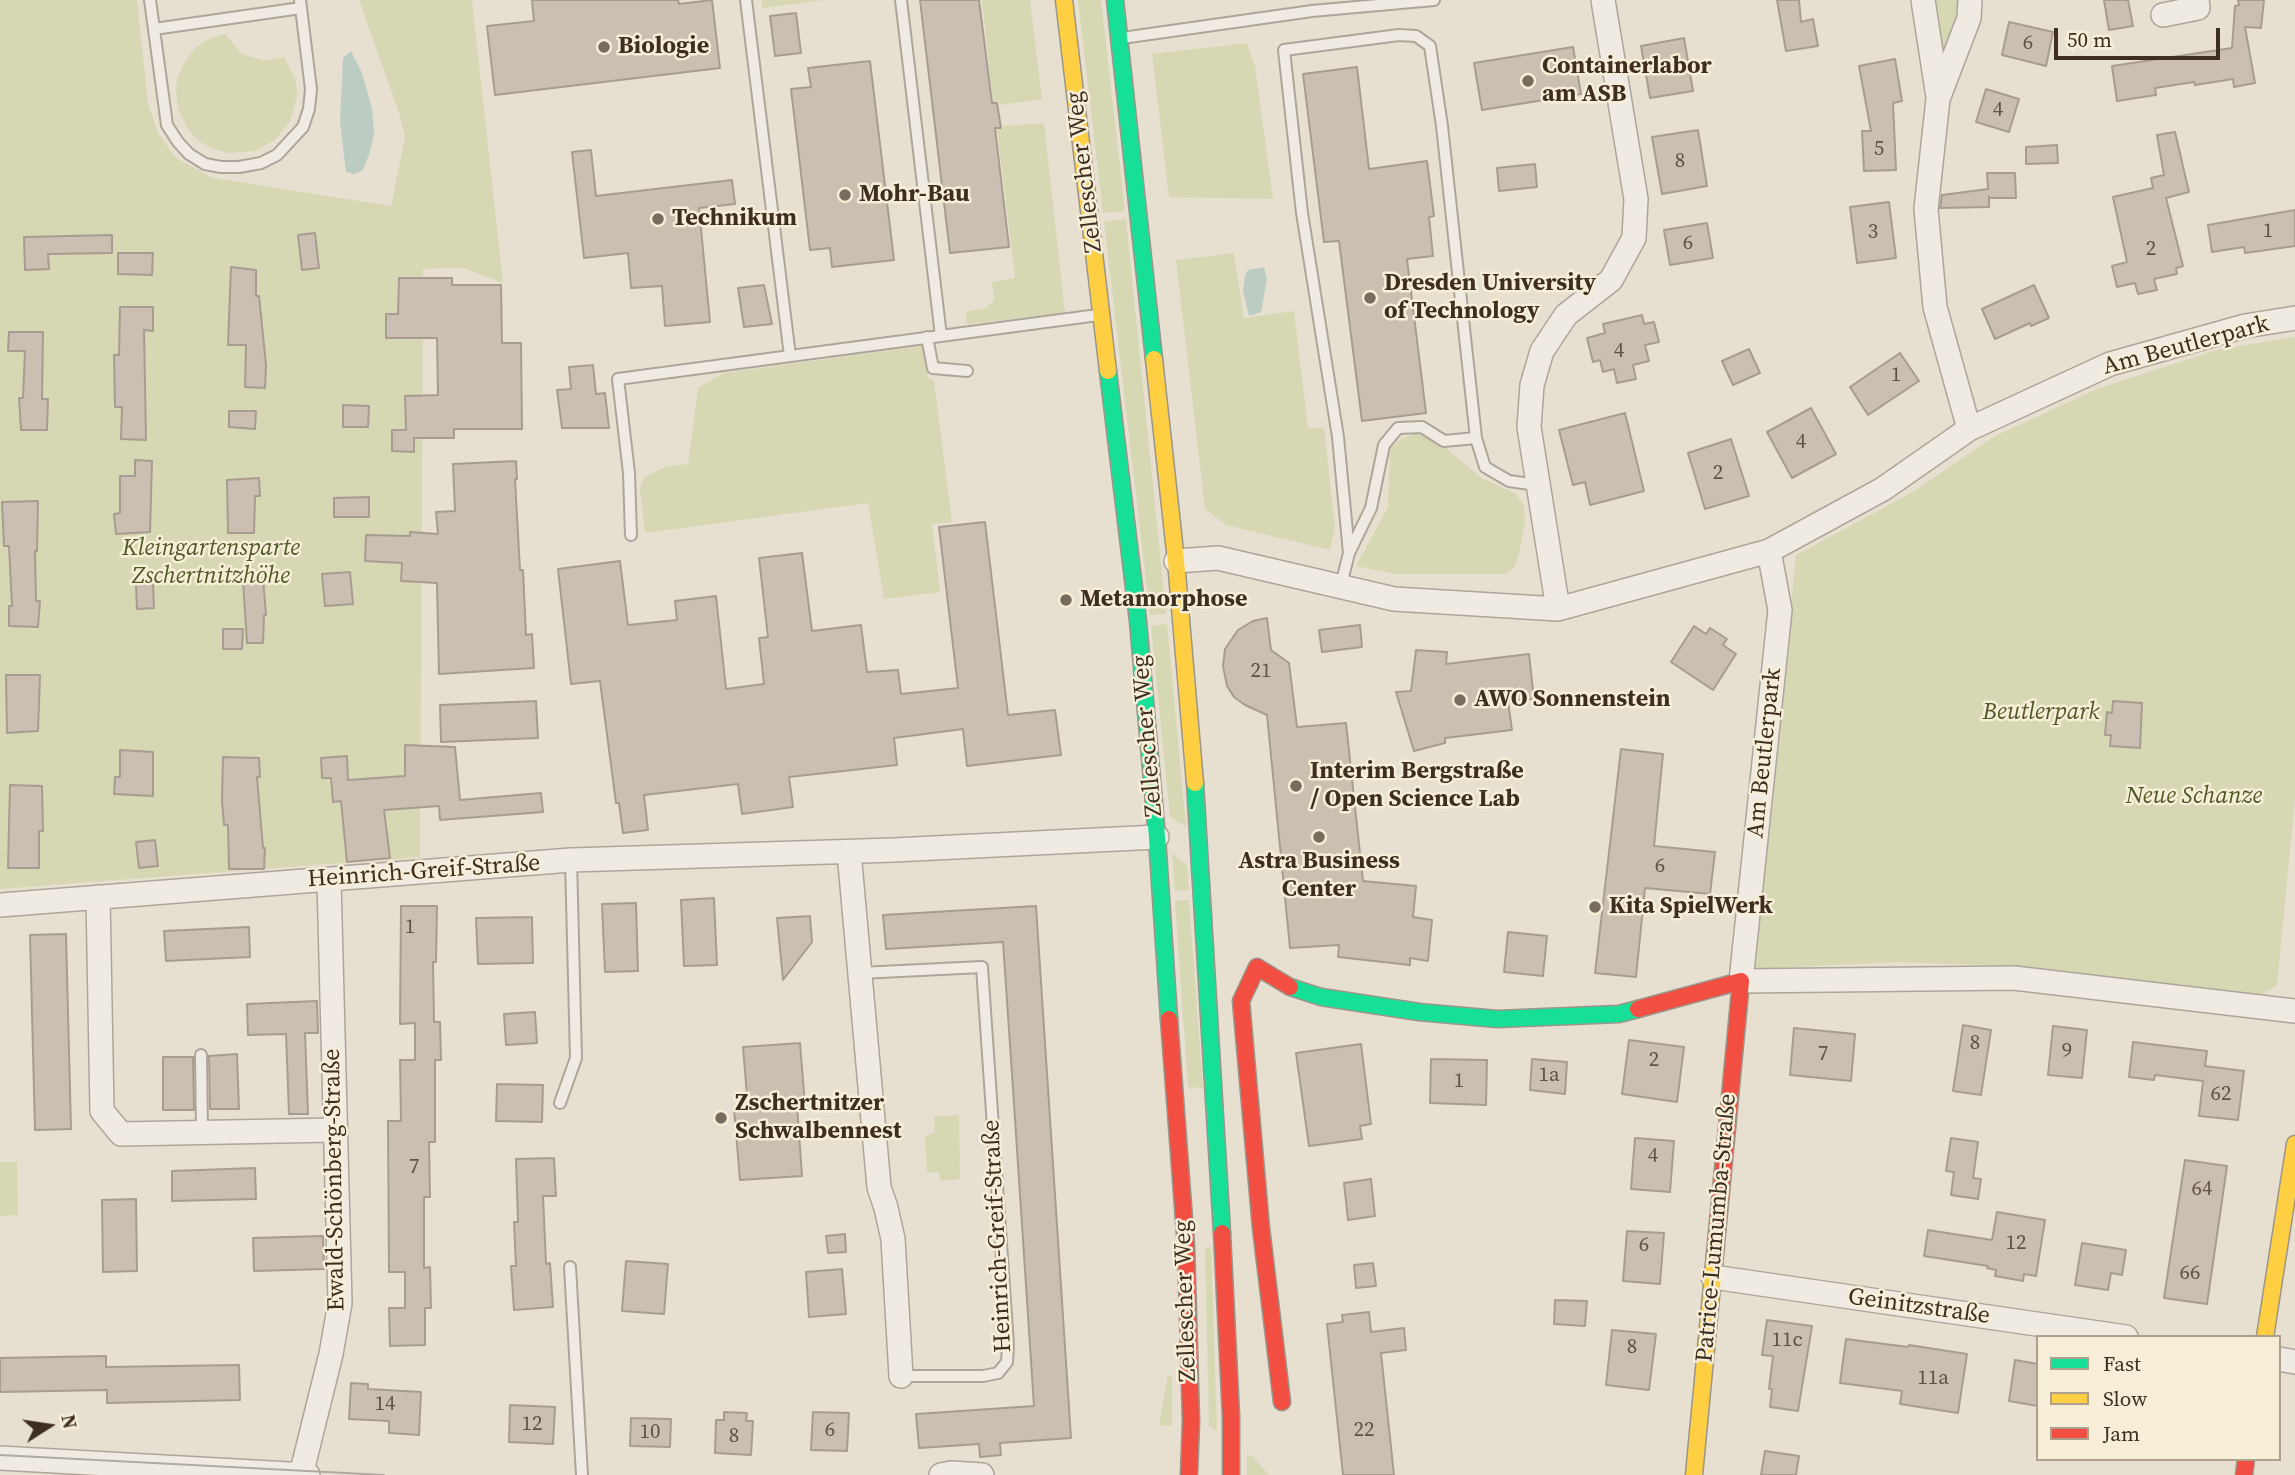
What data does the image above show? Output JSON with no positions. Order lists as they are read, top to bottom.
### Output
{
  "streets": {
    "main road": ["Zellescher Weg", "Patrice-Lumumba-Straße"],
    "street": [
      "Am Beutlerpark",
      "Heinrich-Greif-Straße",
      "Ewald-Schönberg-Straße",
      "Geinitzstraße"
    ]
  },
  "crossings": [
    ["Zellescher Weg", "Heinrich-Greif-Straße"],
    ["Am Beutlerpark", "Patrice-Lumumba-Straße"],
    ["Heinrich-Greif-Straße", "Ewald-Schönberg-Straße"],
    ["Patrice-Lumumba-Straße", "Geinitzstraße"]
  ],
  "parks": ["Kleingartensparte Zschertnitzhöhe", "Beutlerpark", "Neue Schanze"],
  "places": [
    "Biologie",
    "Containerlabor am ASB",
    "Mohr-Bau",
    "Technikum",
    "Dresden University of Technology",
    "Metamorphose",
    "AWO Sonnenstein",
    "Interim Bergstraße / Open Science Lab",
    "Astra Business Center",
    "Kita SpielWerk",
    "Zschertnitzer Schwalbennest"
  ],
  "house_numbers": [
    "6",
    "4",
    "5",
    "8",
    "1",
    "3",
    "6",
    "2",
    "4",
    "1",
    "4",
    "2",
    "21",
    "6",
    "1",
    "8",
    "9",
    "7",
    "2",
    "1a",
    "1",
    "62",
    "4",
    "7",
    "64",
    "12",
    "6",
    "66",
    "11c",
    "8",
    "11a",
    "14",
    "12",
    "6",
    "22",
    "10",
    "8"
  ],
  "legend": ["Fast", "Slow", "Jam"],
  "scale_bar": "50 m",
  "north": "right"
}
